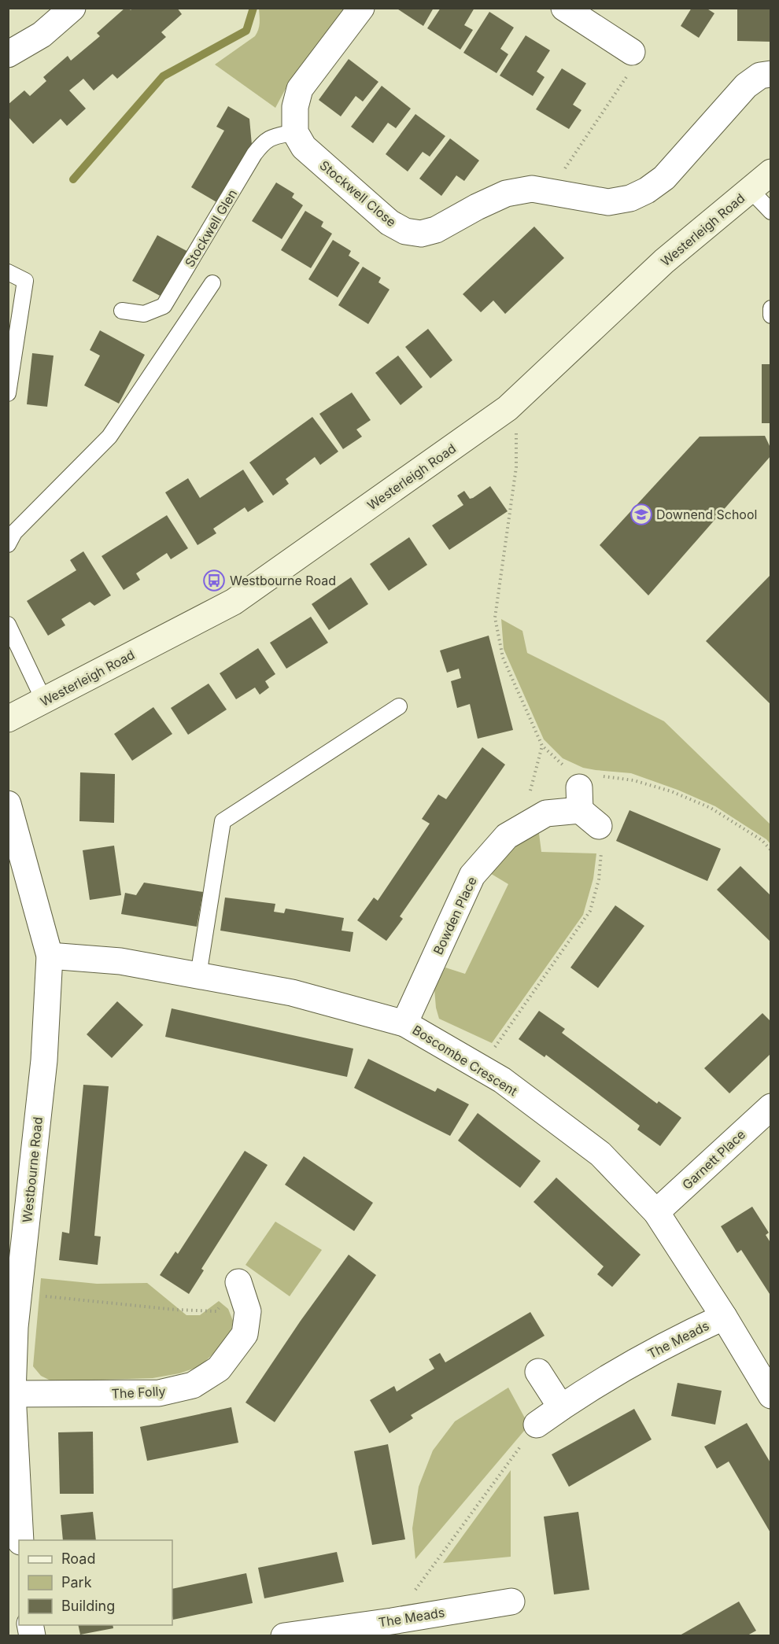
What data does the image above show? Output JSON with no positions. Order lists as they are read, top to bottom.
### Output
{
  "streets": {
    "street": [
      "Stockwell Close",
      "Westerleigh Road",
      "Bowden Place",
      "Boscombe Crescent",
      "Garnett Place",
      "Westbourne Road",
      "The Meads",
      "The Folly"
    ],
    "lane": ["Stockwell Glen"]
  },
  "crossings": [
    ["Stockwell Close", "Stockwell Glen"],
    ["Bowden Place", "Boscombe Crescent"],
    ["Boscombe Crescent", "Garnett Place"],
    ["Boscombe Crescent", "Westbourne Road"],
    ["Boscombe Crescent", "The Meads"],
    ["Westbourne Road", "The Folly"]
  ],
  "places": {
    "school or university": ["Downend School"],
    "bus stop": ["Westbourne Road"]
  },
  "legend": ["Road", "Park", "Building"]
}
